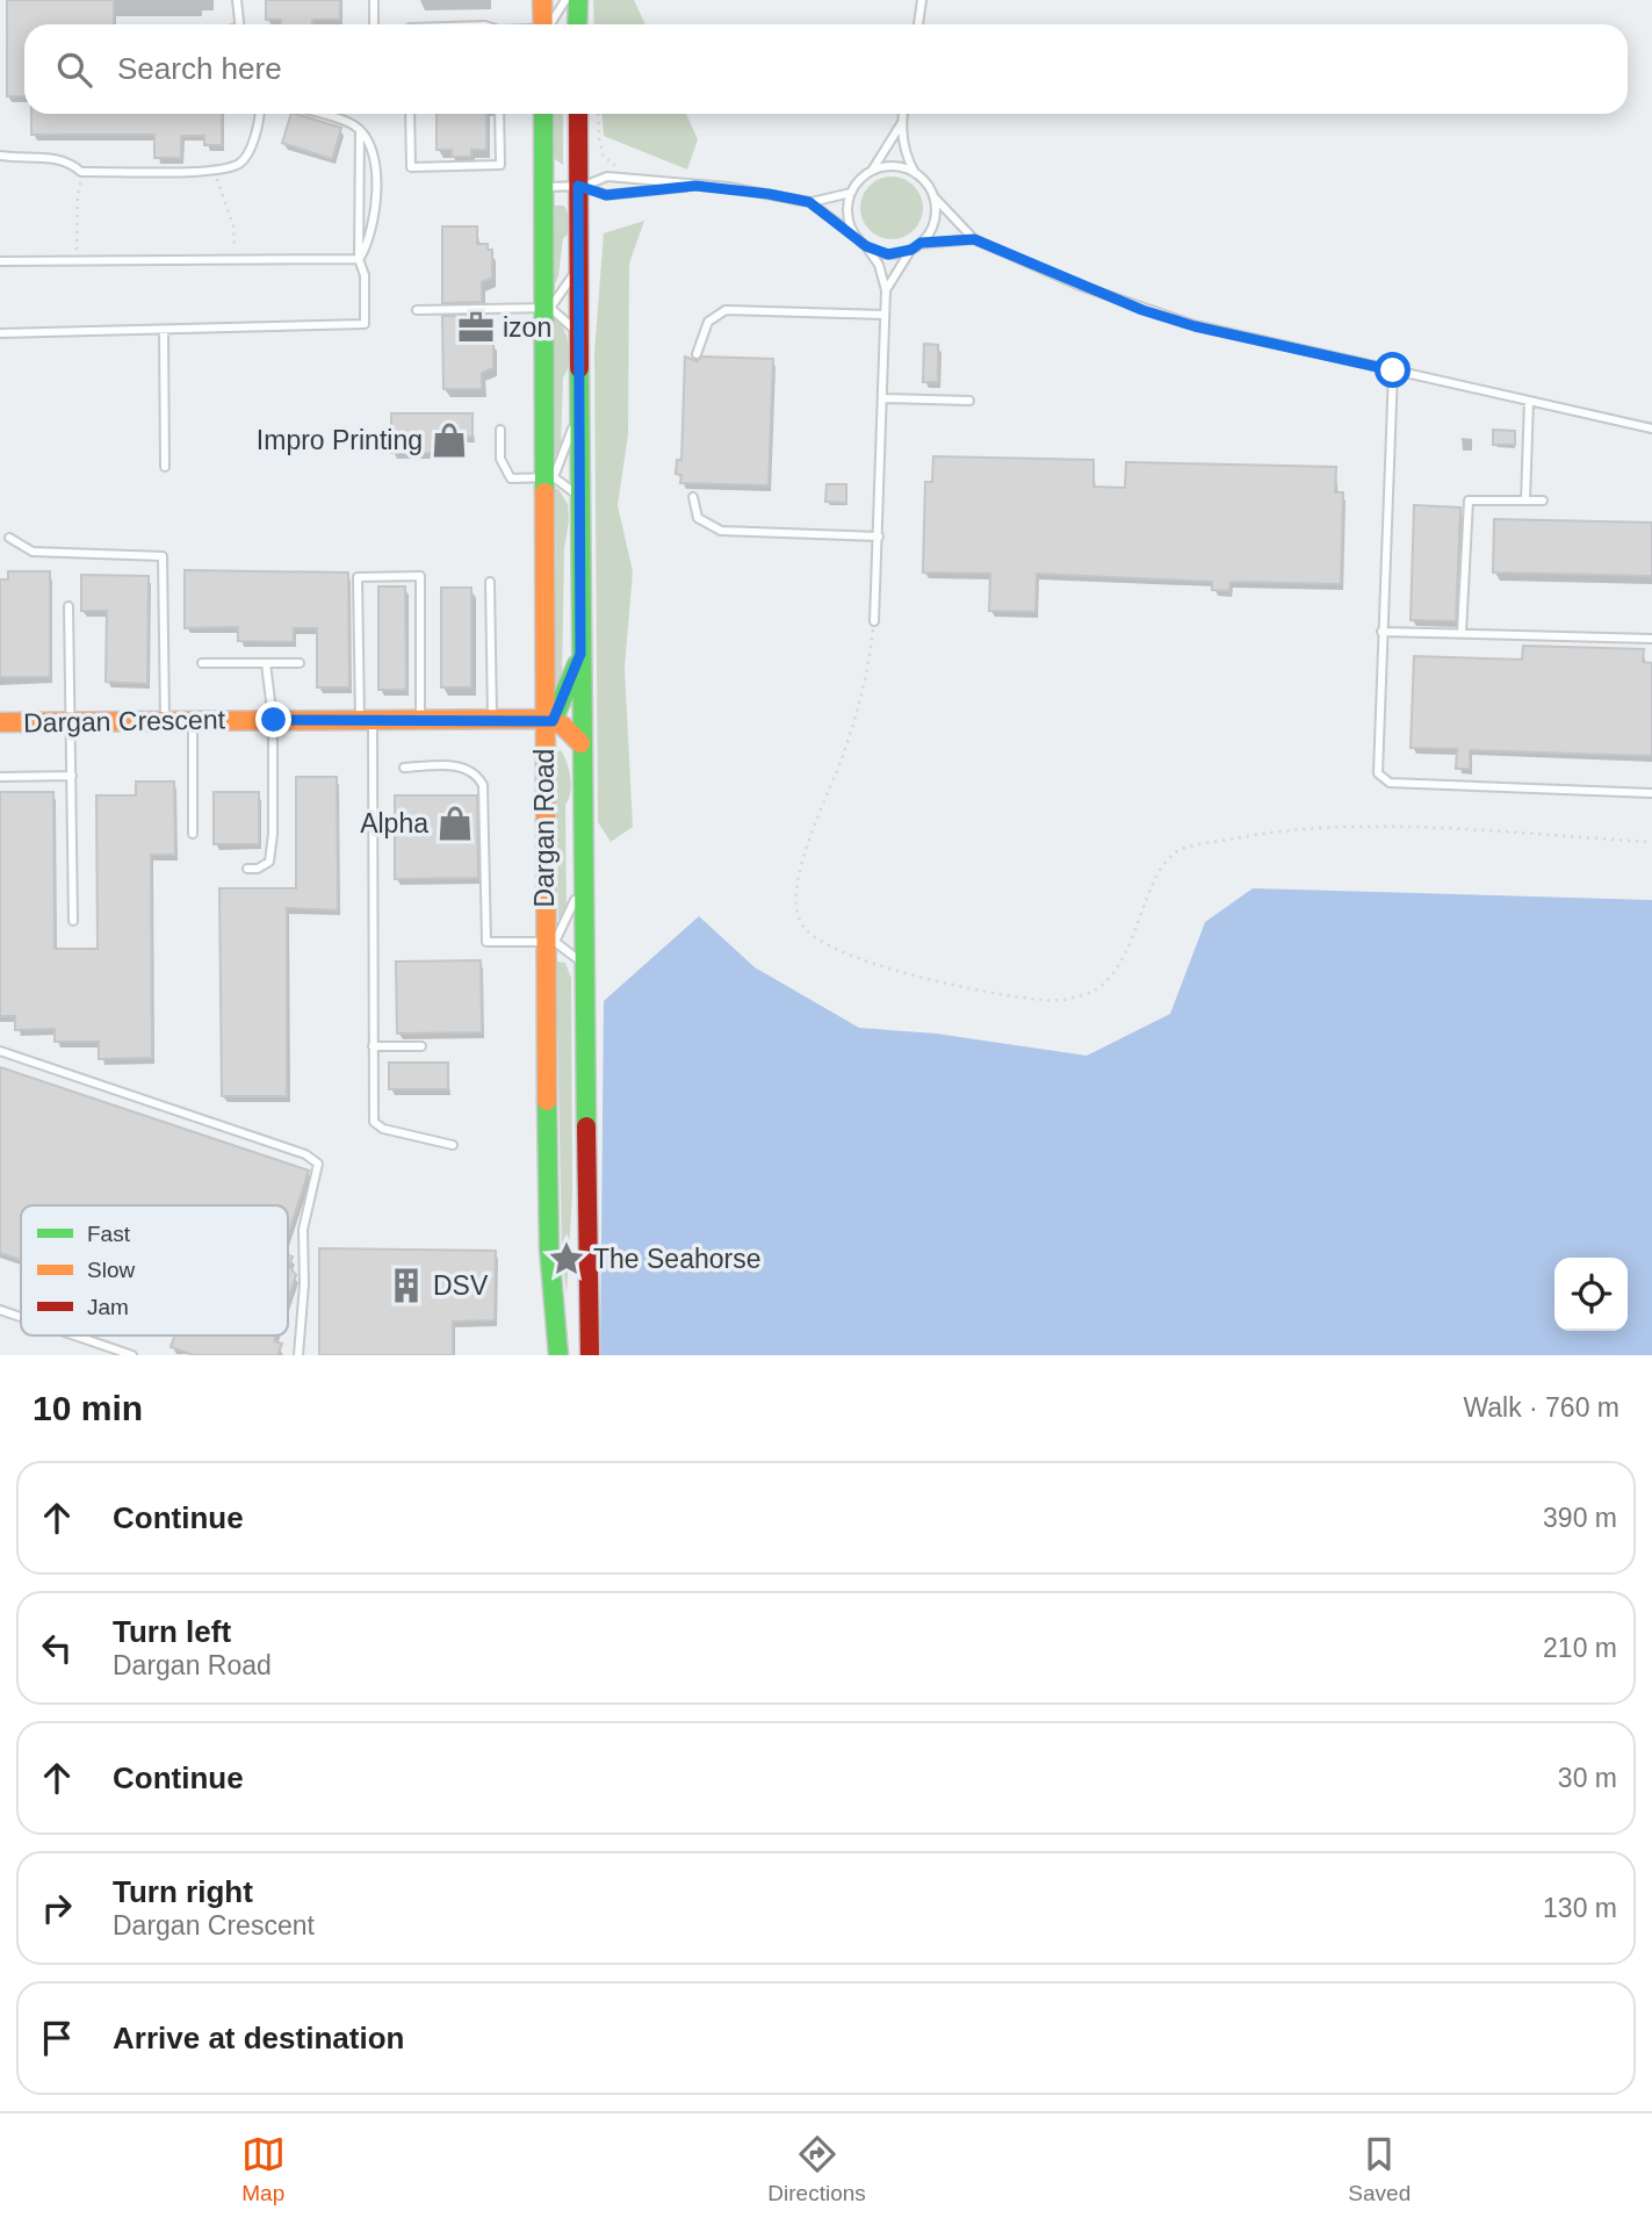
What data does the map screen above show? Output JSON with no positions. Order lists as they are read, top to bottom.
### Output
{
  "streets": {
    "street": ["Dargan Crescent", "Dargan Road"]
  },
  "crossings": [
    ["Dargan Crescent", "Dargan Road"]
  ],
  "places": {
    "office": ["izon"],
    "shop": ["Impro Printing", "Alpha"],
    "place": ["The Seahorse"],
    "building": ["DSV"]
  },
  "legend": ["Fast", "Slow", "Jam"],
  "page": {
    "search": "Search here",
    "heading": ["10 min", "Walk · 760 m"],
    "list": [
      ["Continue", "390 m"],
      ["Turn left", "Dargan Road", "210 m"],
      ["Continue", "30 m"],
      ["Turn right", "Dargan Crescent", "130 m"],
      "Arrive at destination"
    ],
    "nav": ["Map", "Directions", "Saved"]
  }
}
